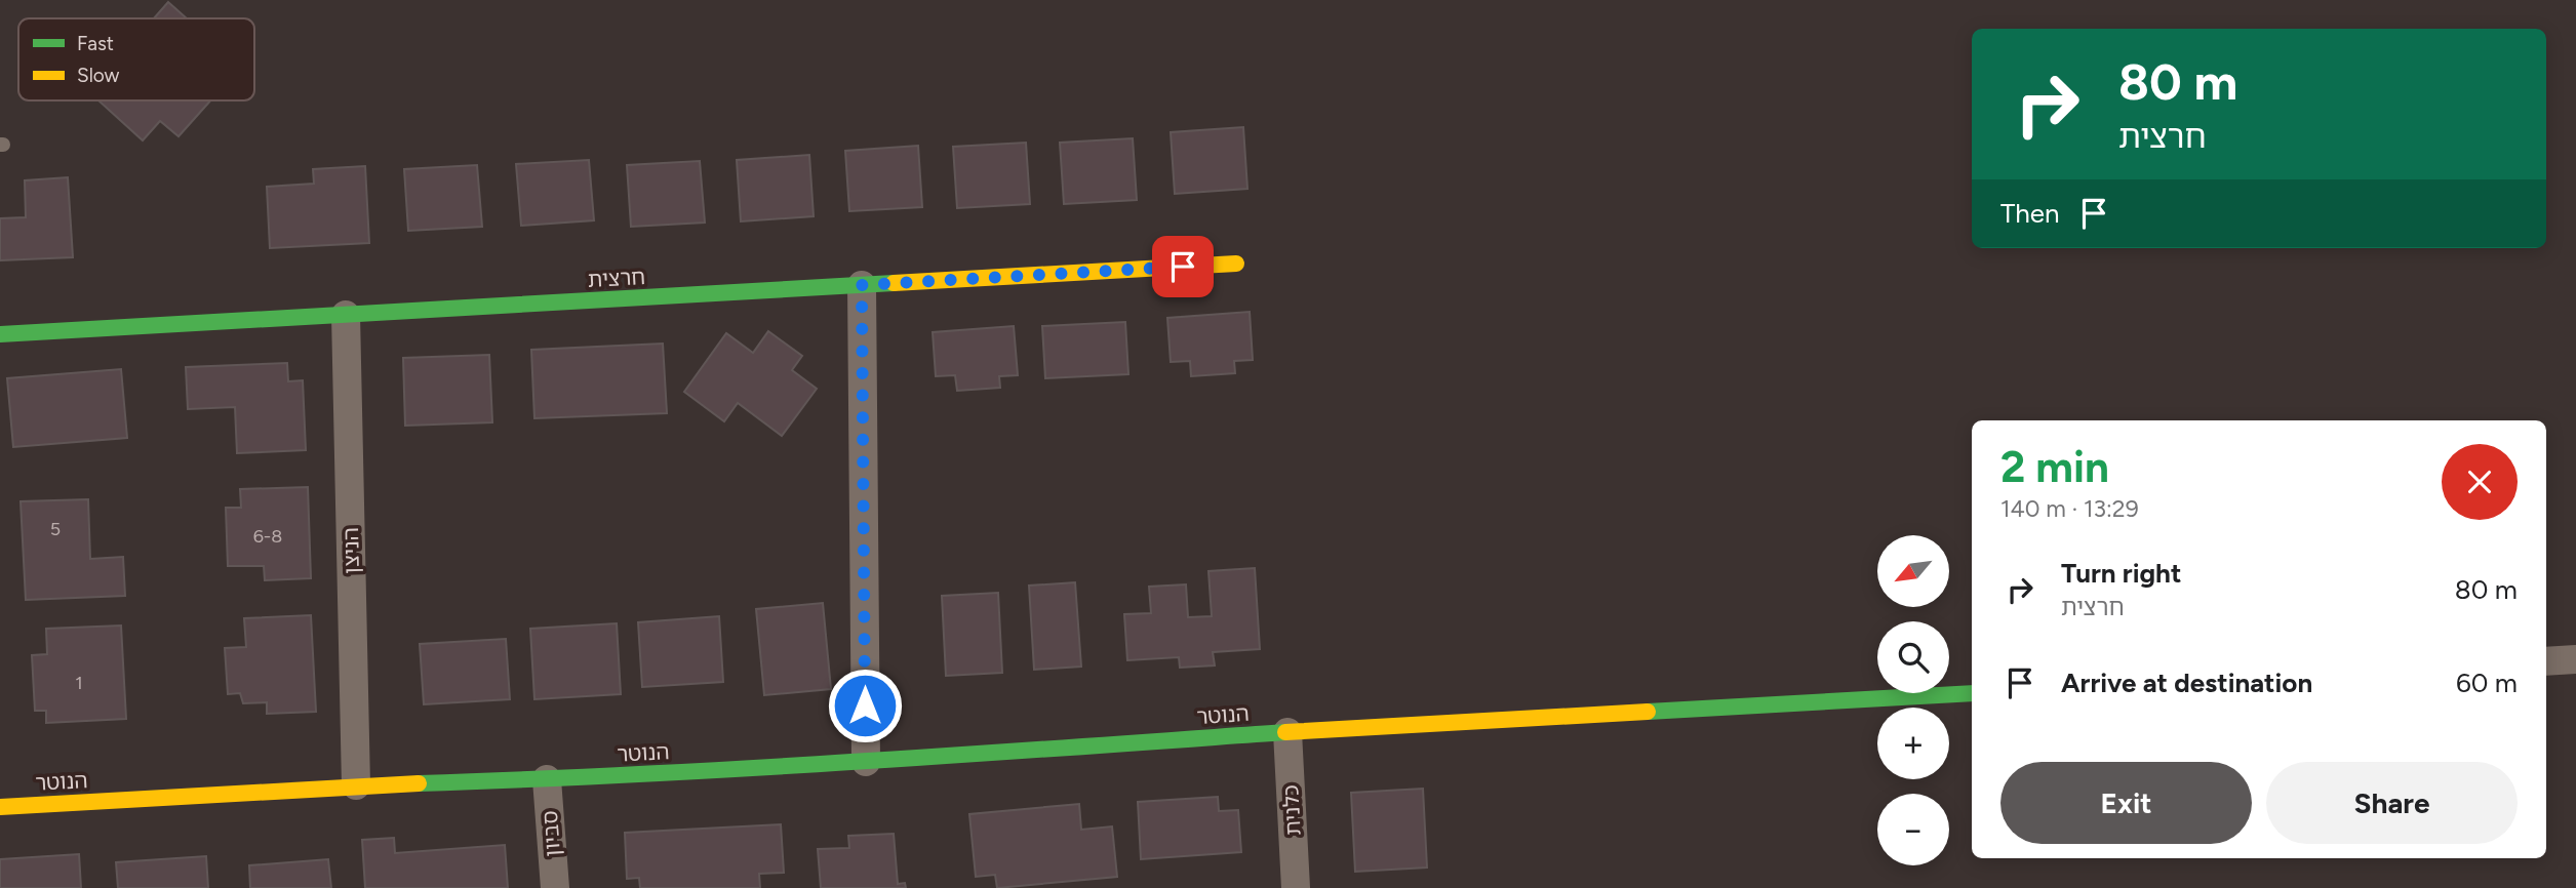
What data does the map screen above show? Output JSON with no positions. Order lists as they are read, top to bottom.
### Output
{
  "streets": {
    "street": [
      "חרצית",
      "הניצן",
      "הנוטר",
      "כלנית",
      "סביון"
    ]
  },
  "crossings": [
    ["חרצית", "הניצן"],
    ["הניצן", "הנוטר"],
    ["הנוטר", "כלנית"],
    ["הנוטר", "סביון"]
  ],
  "house_numbers": ["5", "6-8", "1"],
  "legend": ["Fast", "Slow"],
  "north": "bottom left",
  "page": {
    "turn": ["80 m", "חרצית"],
    "then": "Then",
    "heading": ["2 min", "140 m · 13:29"],
    "map_buttons": ["+", "−"],
    "list": [
      {
        "name": "Turn right",
        "note": "חרצית",
        "value": "80 m"
      },
      {
        "name": "Arrive at destination",
        "value": "60 m"
      }
    ],
    "buttons": ["Exit", "Share"]
  }
}
